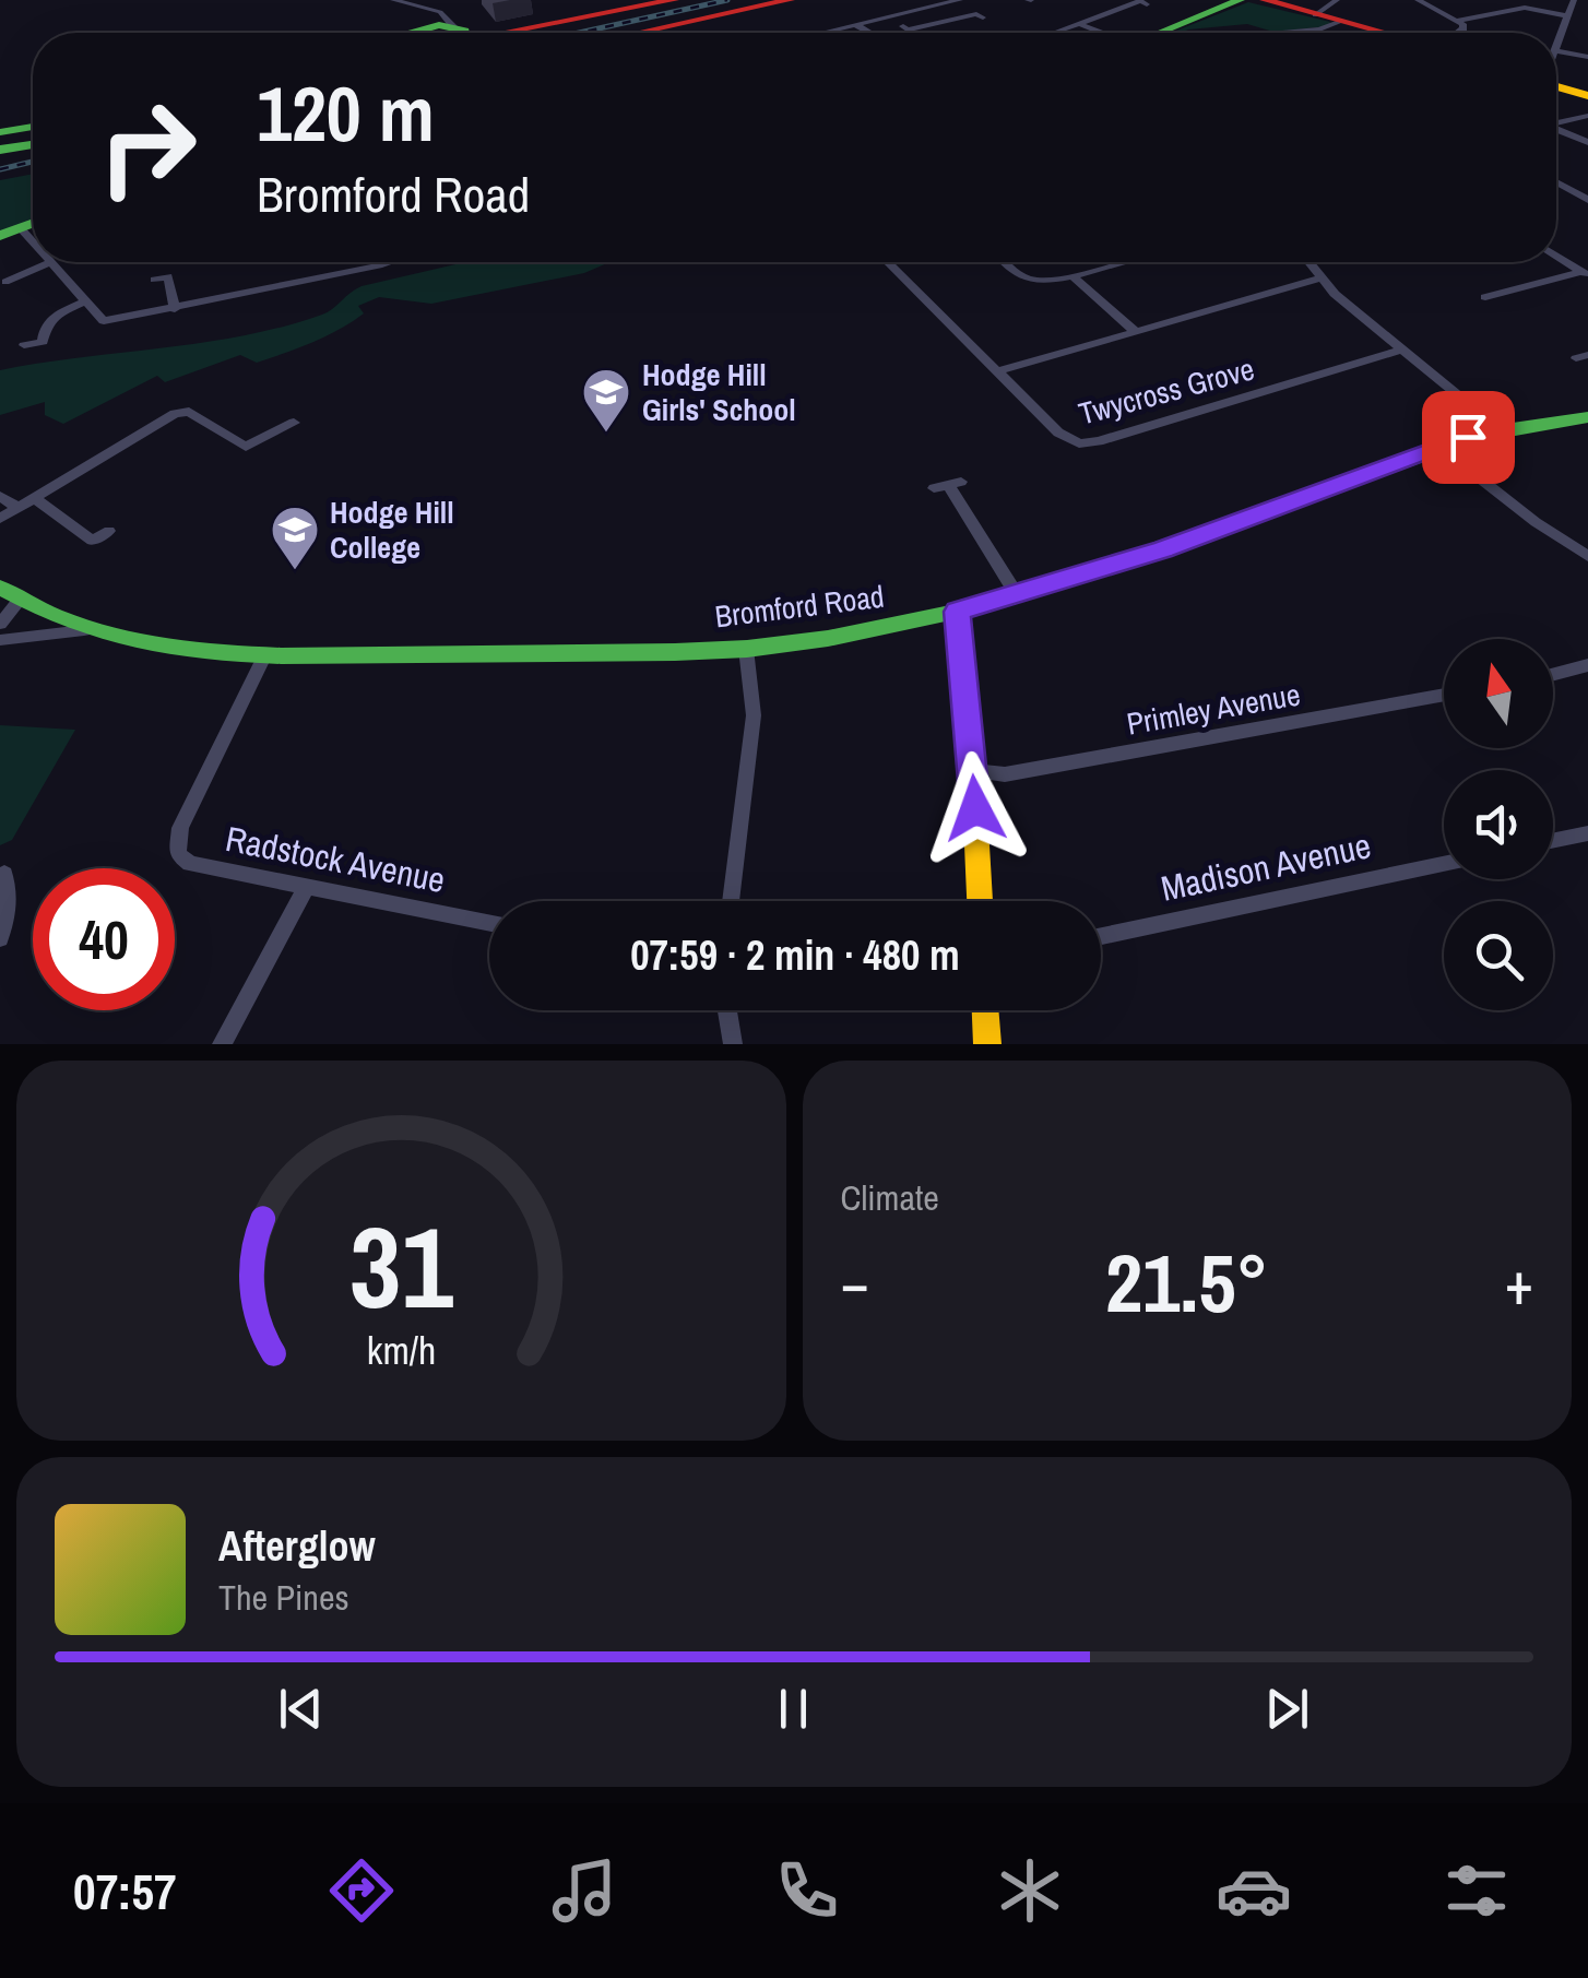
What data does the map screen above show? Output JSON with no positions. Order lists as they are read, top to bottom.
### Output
{
  "streets": {
    "main road": ["Bromford Road"],
    "street": [
      "Twycross Grove",
      "Primley Avenue",
      "Radstock Avenue",
      "Madison Avenue"
    ]
  },
  "crossings": [
    ["Bromford Road", "Radstock Avenue"]
  ],
  "places": {
    "school or university": ["Hodge Hill Girls' School", "Hodge Hill College"]
  },
  "north": "top",
  "page": {
    "turn": ["120 m", "Bromford Road"],
    "limit": "40",
    "trip": "07:59 · 2 min · 480 m",
    "tile": "Climate",
    "heat": ["−", "21.5°", "+"],
    "song": ["Afterglow", "The Pines"],
    "tabs": "07:57",
    "gauge": ["31", "km/h"]
  }
}
